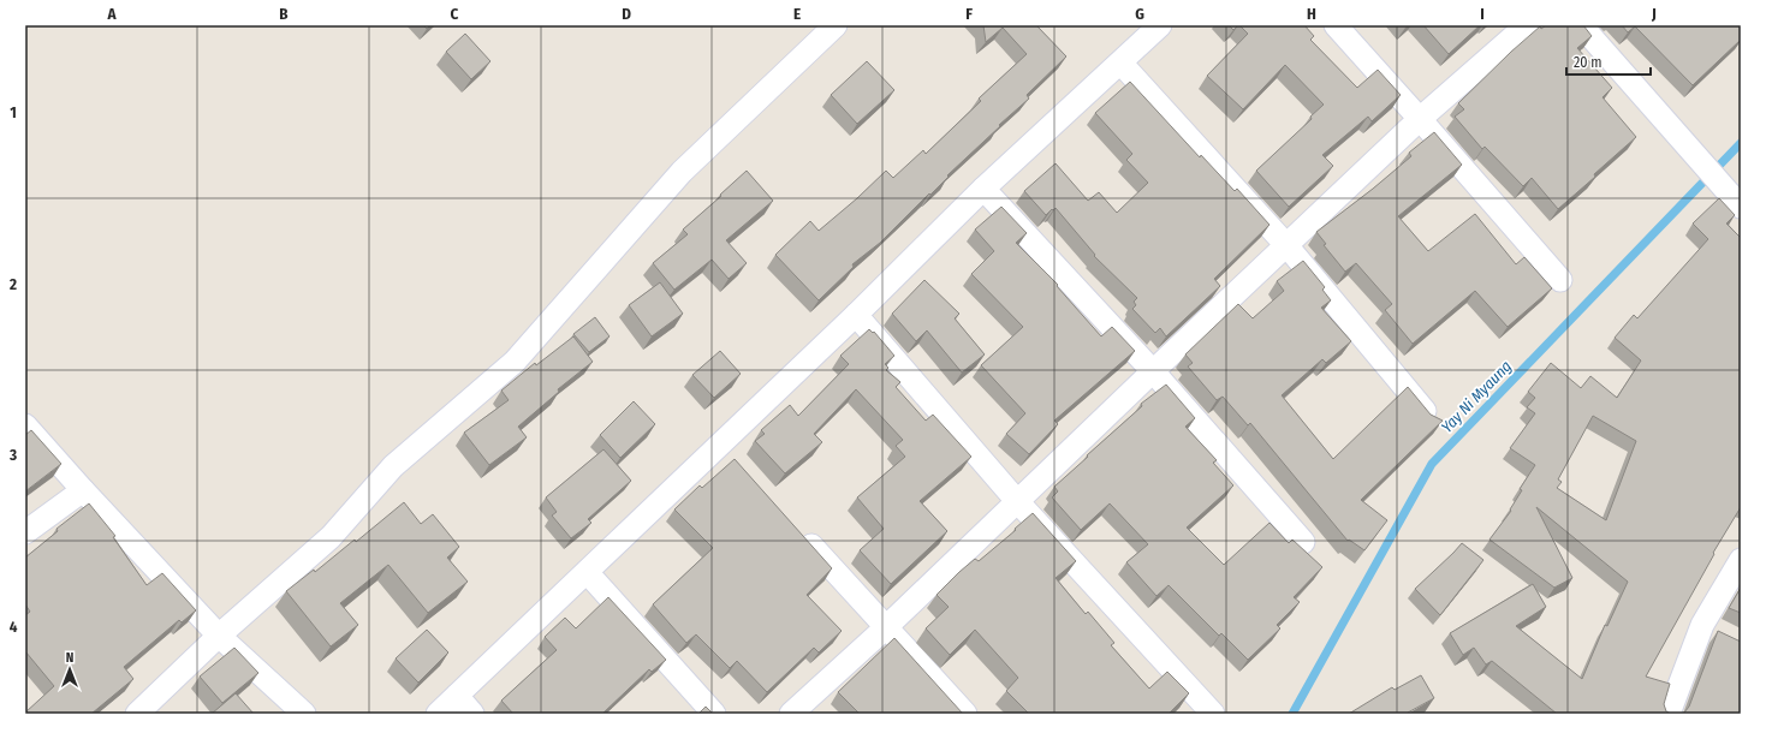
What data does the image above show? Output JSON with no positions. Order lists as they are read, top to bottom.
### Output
{
  "water": ["Yay Ni Myaung"],
  "scale_bar": "20 m",
  "north": "top",
  "grid": {
    "columns": [
      "A",
      "B",
      "C",
      "D",
      "E",
      "F",
      "G",
      "H",
      "I",
      "J"
    ],
    "rows": [
      "1",
      "2",
      "3",
      "4"
    ]
  }
}
